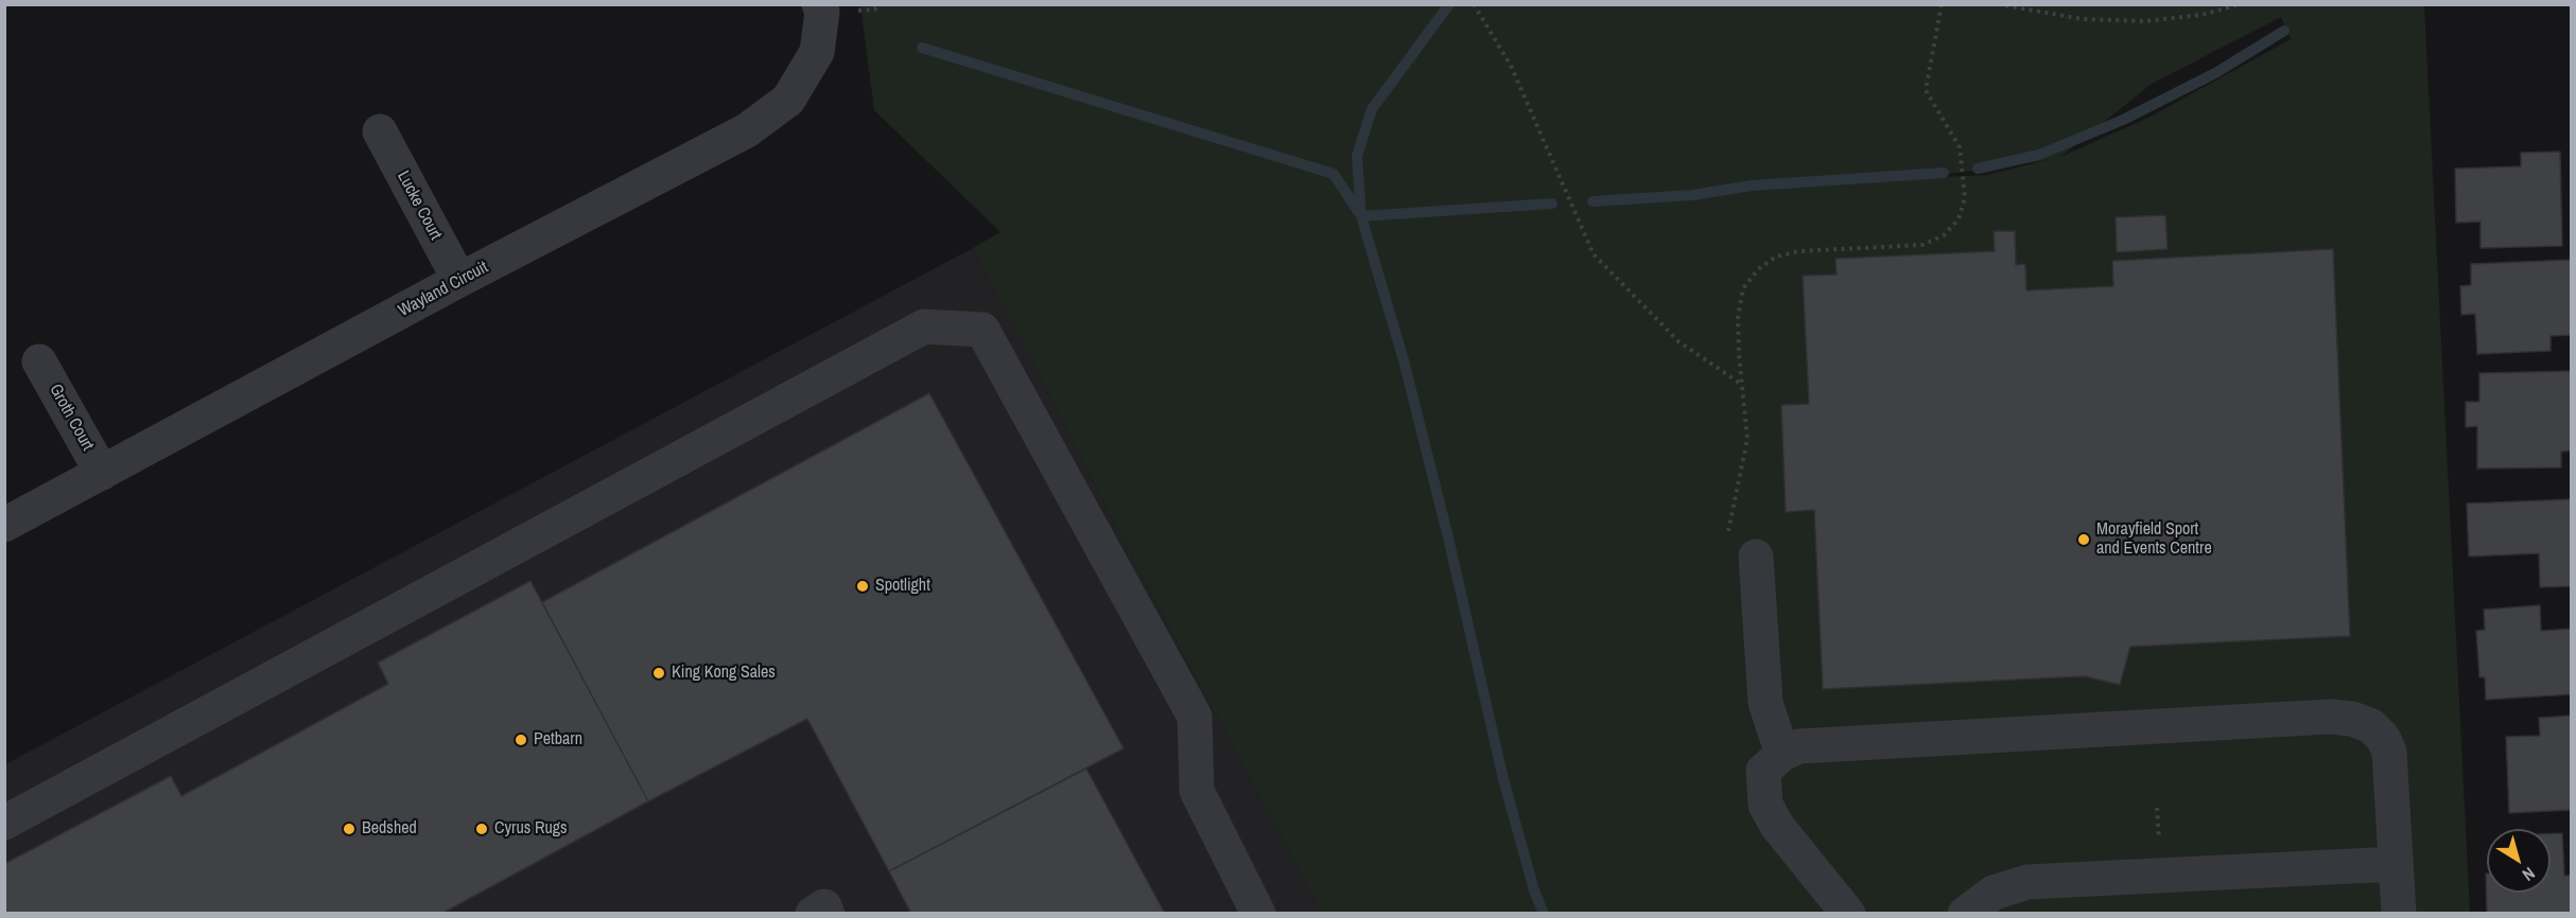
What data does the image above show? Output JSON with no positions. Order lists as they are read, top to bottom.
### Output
{
  "streets": {
    "street": ["Lucke Court", "Wayland Circuit", "Groth Court"]
  },
  "crossings": [
    ["Lucke Court", "Wayland Circuit"],
    ["Wayland Circuit", "Groth Court"]
  ],
  "places": [
    "Morayfield Sport and Events Centre",
    "Spotlight",
    "King Kong Sales",
    "Petbarn",
    "Bedshed",
    "Cyrus Rugs"
  ],
  "north": "bottom right"
}
